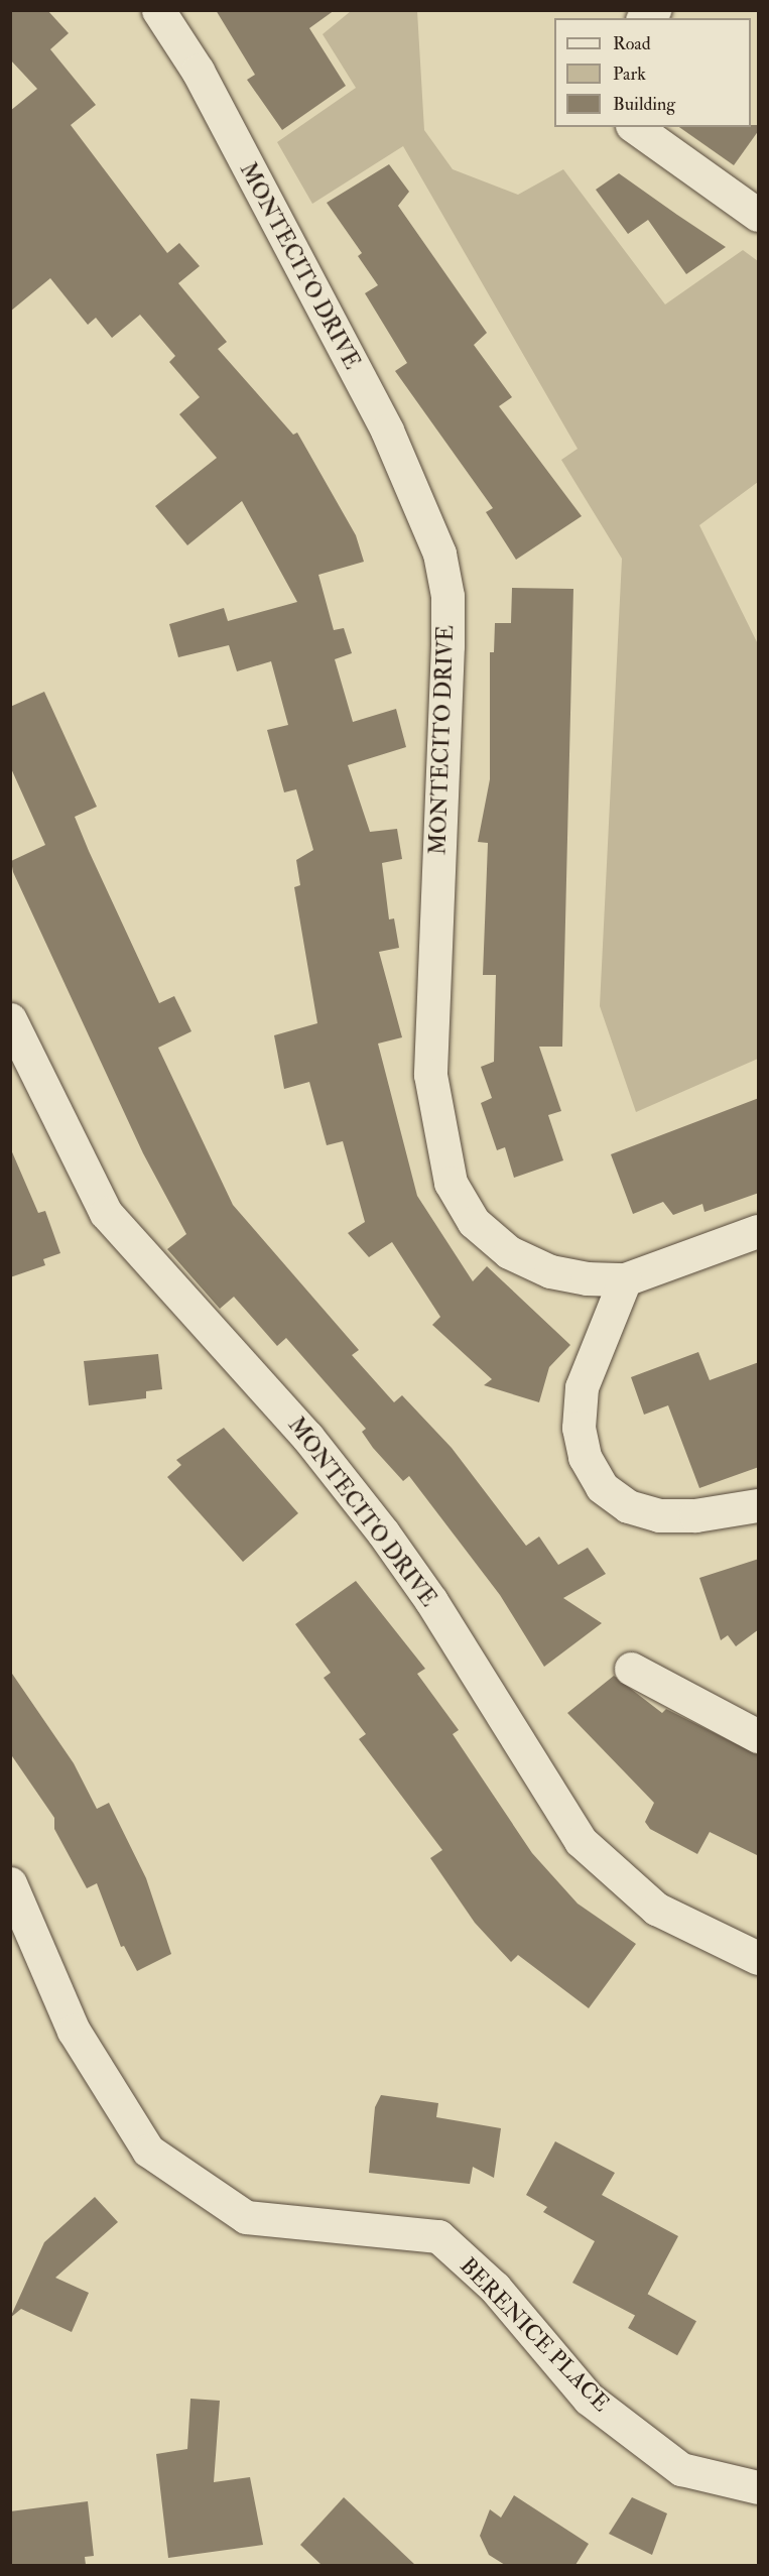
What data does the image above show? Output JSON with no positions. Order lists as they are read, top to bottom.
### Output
{
  "streets": {
    "street": ["MONTECITO DRIVE", "BERENICE PLACE"]
  },
  "legend": ["Road", "Park", "Building"]
}
